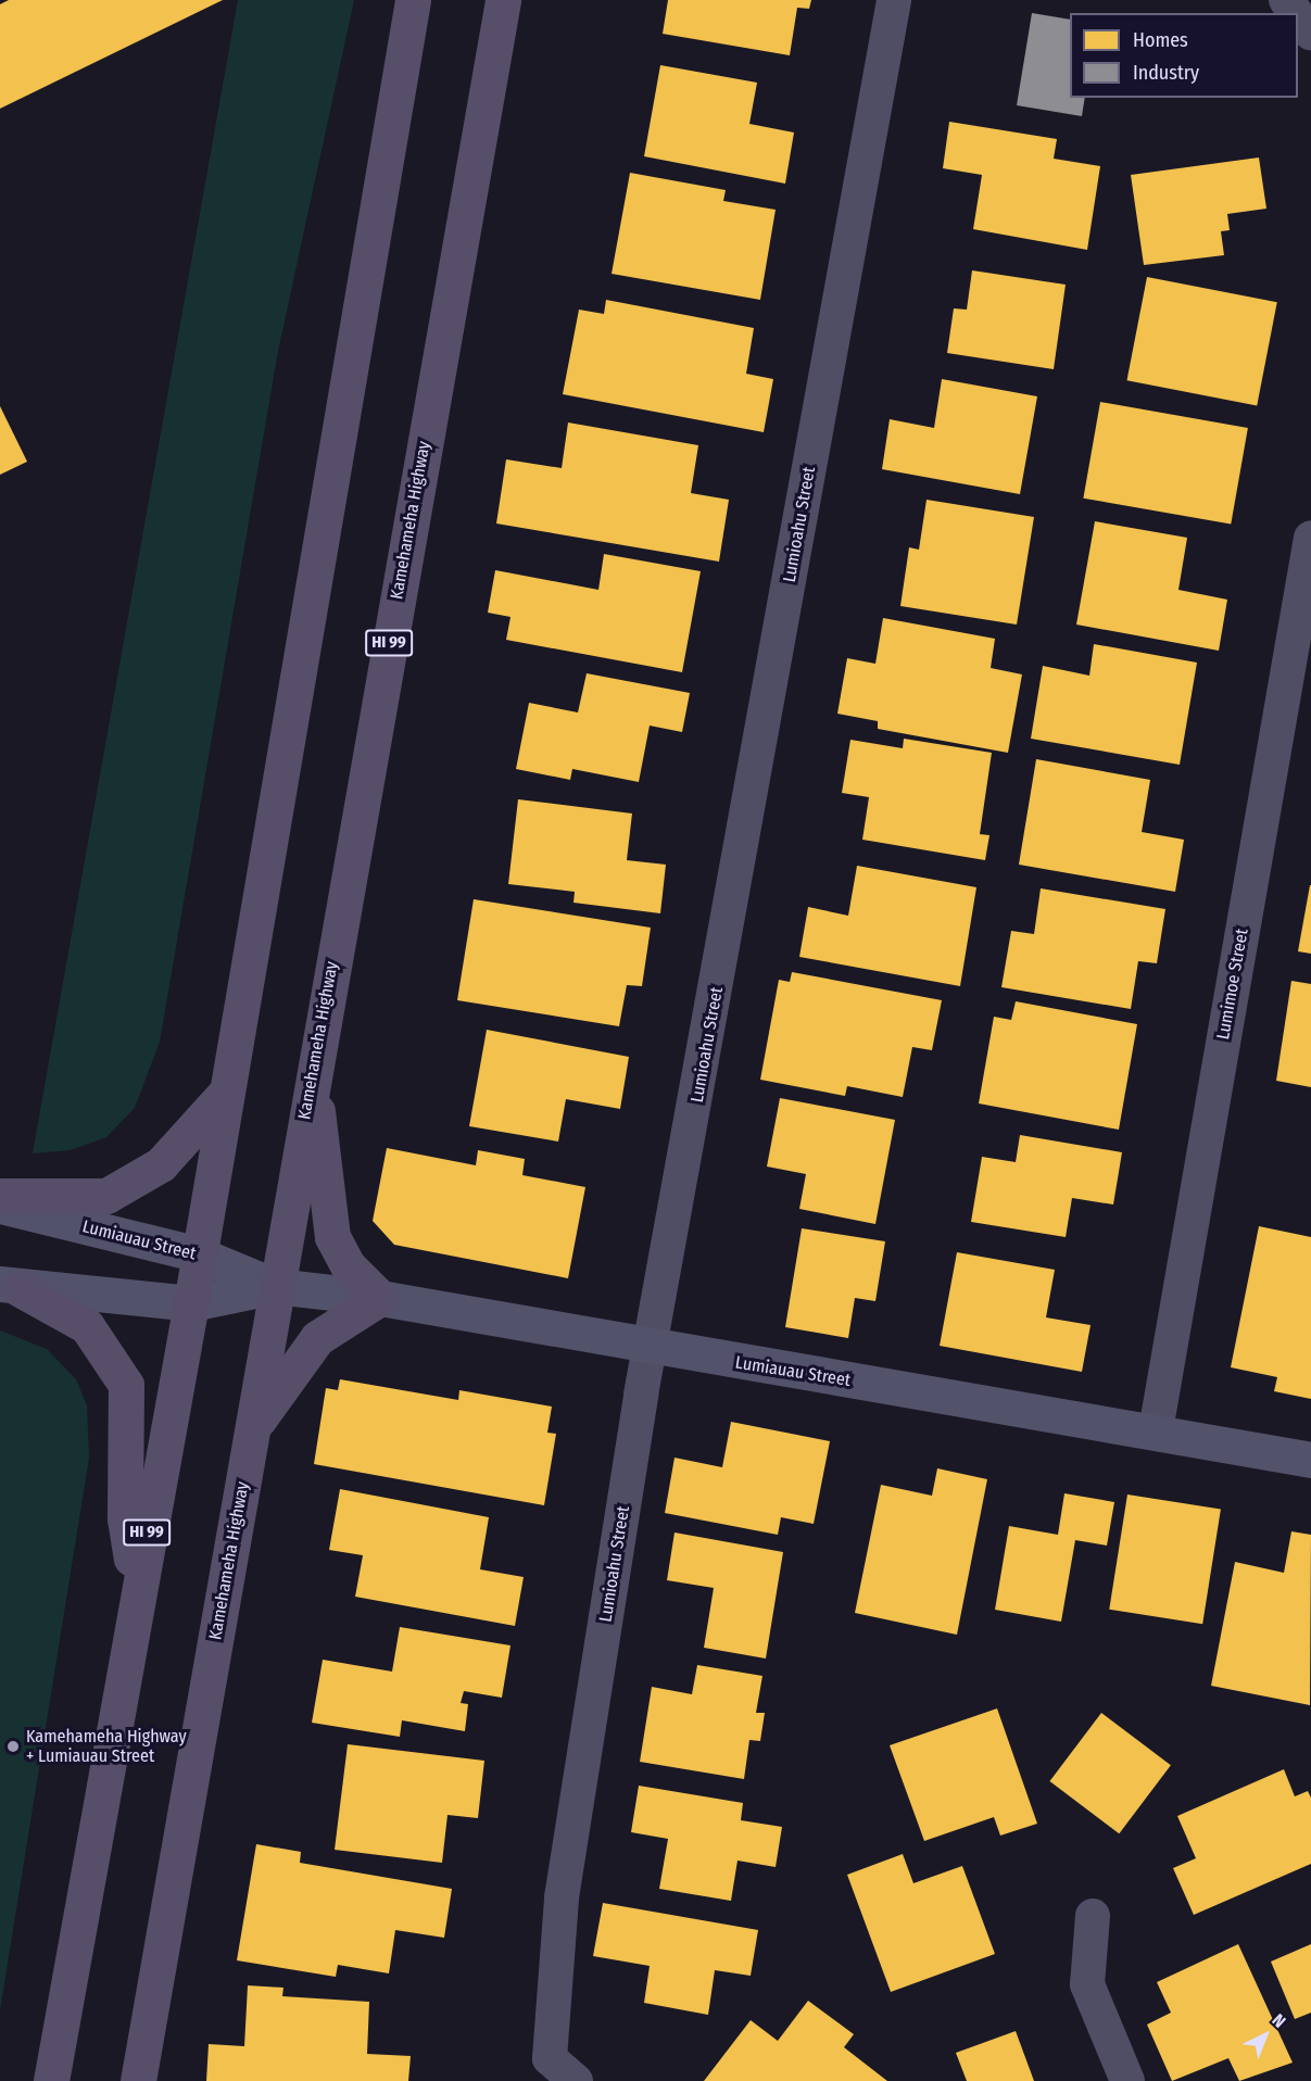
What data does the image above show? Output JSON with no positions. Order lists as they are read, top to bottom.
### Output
{
  "streets": {
    "main road": ["Kamehameha Highway", "HI 99"],
    "street": ["Lumioahu Street", "Lumimoe Street", "Lumiauau Street"]
  },
  "crossings": [
    ["Kamehameha Highway", "Lumiauau Street"],
    ["Lumioahu Street", "Lumiauau Street"],
    ["HI 99", "Lumiauau Street"],
    ["Lumimoe Street", "Lumiauau Street"]
  ],
  "places": ["Kamehameha Highway + Lumiauau Street"],
  "legend": ["Homes", "Industry"],
  "north": "top right"
}
